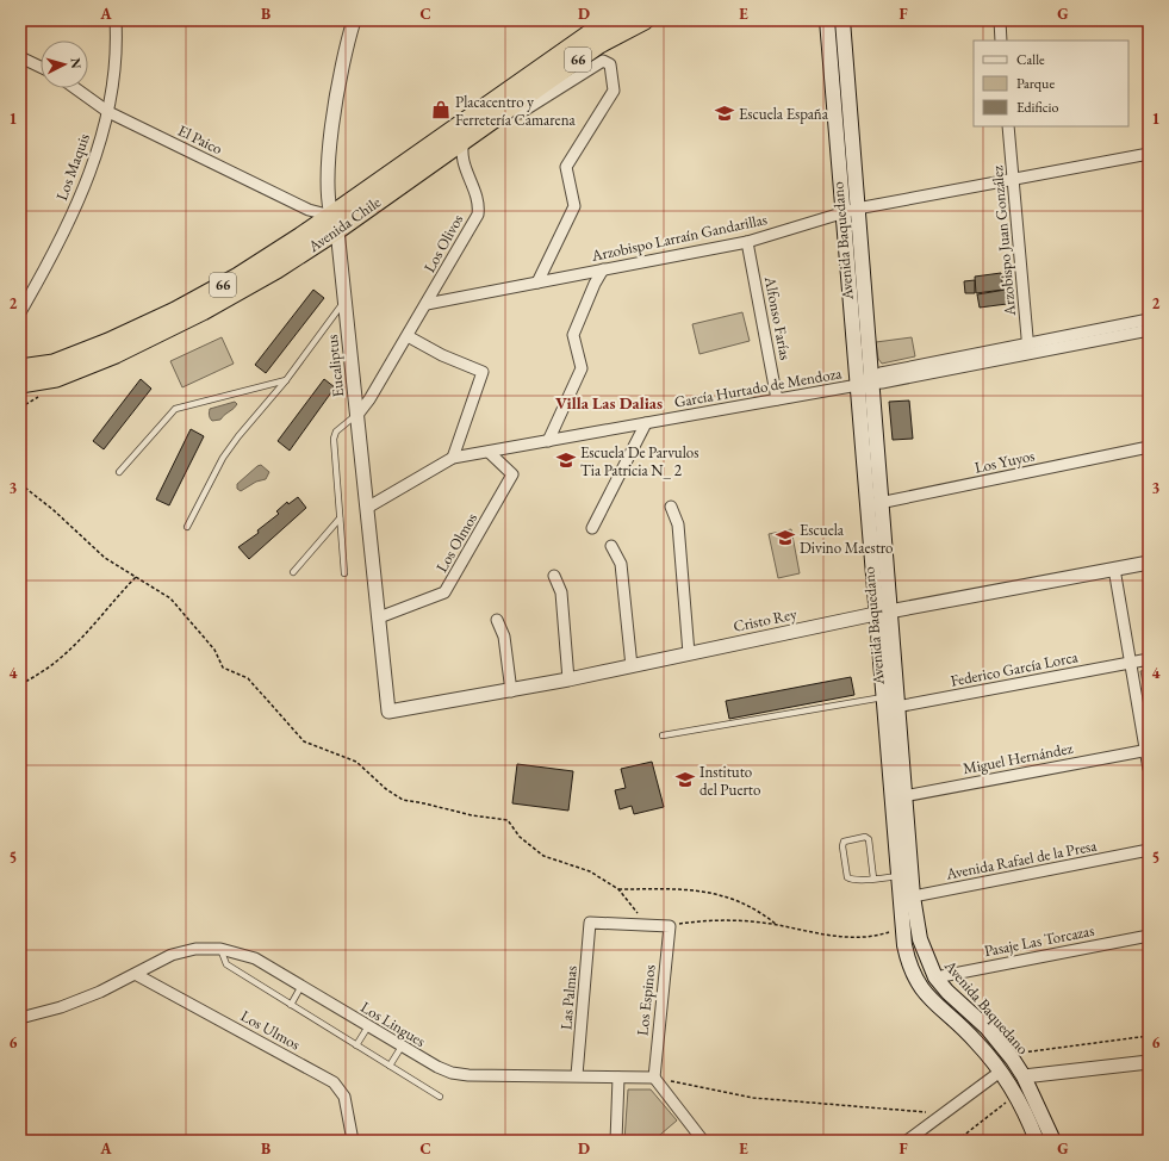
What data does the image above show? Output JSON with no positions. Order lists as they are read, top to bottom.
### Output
{
  "streets": {
    "highway": ["66", "Avenida Chile"],
    "main road": ["Avenida Baquedano"],
    "street": [
      "El Paico",
      "Los Maquis",
      "Arzobispo Larraín Gandarillas",
      "Arzobispo Juan González",
      "Los Olivos",
      "Alfonso Farías",
      "Eucaliptus",
      "García Hurtado de Mendoza",
      "Los Yuyos",
      "Los Olmos",
      "Cristo Rey",
      "Federico García Lorca",
      "Miguel Hernández",
      "Avenida Rafael de la Presa",
      "Pasaje Las Torcazas",
      "Las Palmas",
      "Los Espinos",
      "Los Lingues",
      "Los Ulmos"
    ]
  },
  "crossings": [
    ["El Paico", "Los Maquis"],
    ["El Paico", "Avenida Chile"],
    ["El Paico", "Eucaliptus"],
    ["Avenida Chile", "Los Olivos"],
    ["Avenida Chile", "Eucaliptus"],
    ["Arzobispo Larraín Gandarillas", "Avenida Baquedano"],
    ["Arzobispo Larraín Gandarillas", "Arzobispo Juan González"],
    ["Arzobispo Larraín Gandarillas", "Los Olivos"],
    ["Arzobispo Larraín Gandarillas", "Alfonso Farías"],
    ["Avenida Baquedano", "García Hurtado de Mendoza"],
    ["Avenida Baquedano", "Los Yuyos"],
    ["Avenida Baquedano", "Cristo Rey"],
    ["Avenida Baquedano", "Federico García Lorca"],
    ["Avenida Baquedano", "Miguel Hernández"],
    ["Avenida Baquedano", "Avenida Rafael de la Presa"],
    ["Avenida Baquedano", "Pasaje Las Torcazas"],
    ["Arzobispo Juan González", "García Hurtado de Mendoza"],
    ["Alfonso Farías", "García Hurtado de Mendoza"],
    ["Eucaliptus", "García Hurtado de Mendoza"],
    ["Eucaliptus", "Los Olmos"],
    ["Eucaliptus", "Cristo Rey"],
    ["García Hurtado de Mendoza", "Los Olmos"],
    ["Las Palmas", "Los Lingues"],
    ["Los Espinos", "Los Lingues"],
    ["Los Lingues", "Los Ulmos"]
  ],
  "districts": ["Villa Las Dalias"],
  "places": {
    "shop": ["Placacentro y Ferretería Camarena"],
    "school or university": [
      "Escuela España",
      "Escuela De Parvulos Tia Patricia N_ 2",
      "Escuela Divino Maestro",
      "Instituto del Puerto"
    ]
  },
  "legend": ["Calle", "Parque", "Edificio"],
  "north": "right",
  "grid": {
    "columns": [
      "A",
      "B",
      "C",
      "D",
      "E",
      "F",
      "G"
    ],
    "rows": [
      "1",
      "2",
      "3",
      "4",
      "5",
      "6"
    ]
  }
}
